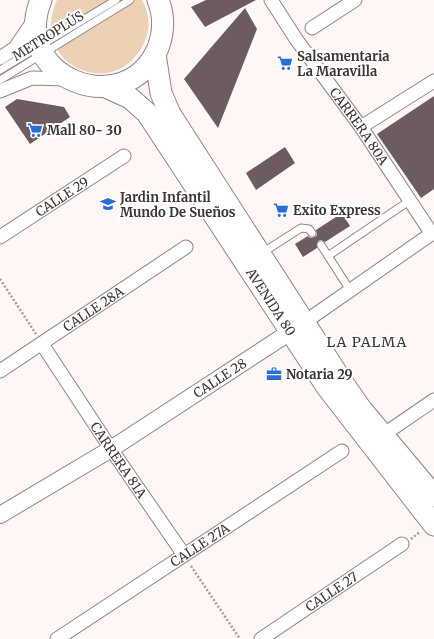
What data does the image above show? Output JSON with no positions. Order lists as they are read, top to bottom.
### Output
{
  "streets": {
    "main road": ["AVENIDA 80"],
    "street": [
      "CARRERA 80A",
      "CALLE 29",
      "CALLE 28A",
      "CALLE 28",
      "CARRERA 81A",
      "CALLE 27A",
      "CALLE 27"
    ],
    "lane": ["METROPLÚS"]
  },
  "crossings": [
    ["CARRERA 80A", "CALLE 28"],
    ["AVENIDA 80", "CALLE 28"],
    ["CALLE 28A", "CARRERA 81A"],
    ["CALLE 28", "CARRERA 81A"],
    ["CARRERA 81A", "CALLE 27A"]
  ],
  "districts": ["LA PALMA"],
  "places": {
    "supermarket": ["Salsamentaria La Maravilla", "Mall 80- 30", "Exito Express"],
    "school or university": ["Jardin Infantil Mundo De Sueños"],
    "office": ["Notaria 29"]
  }
}
